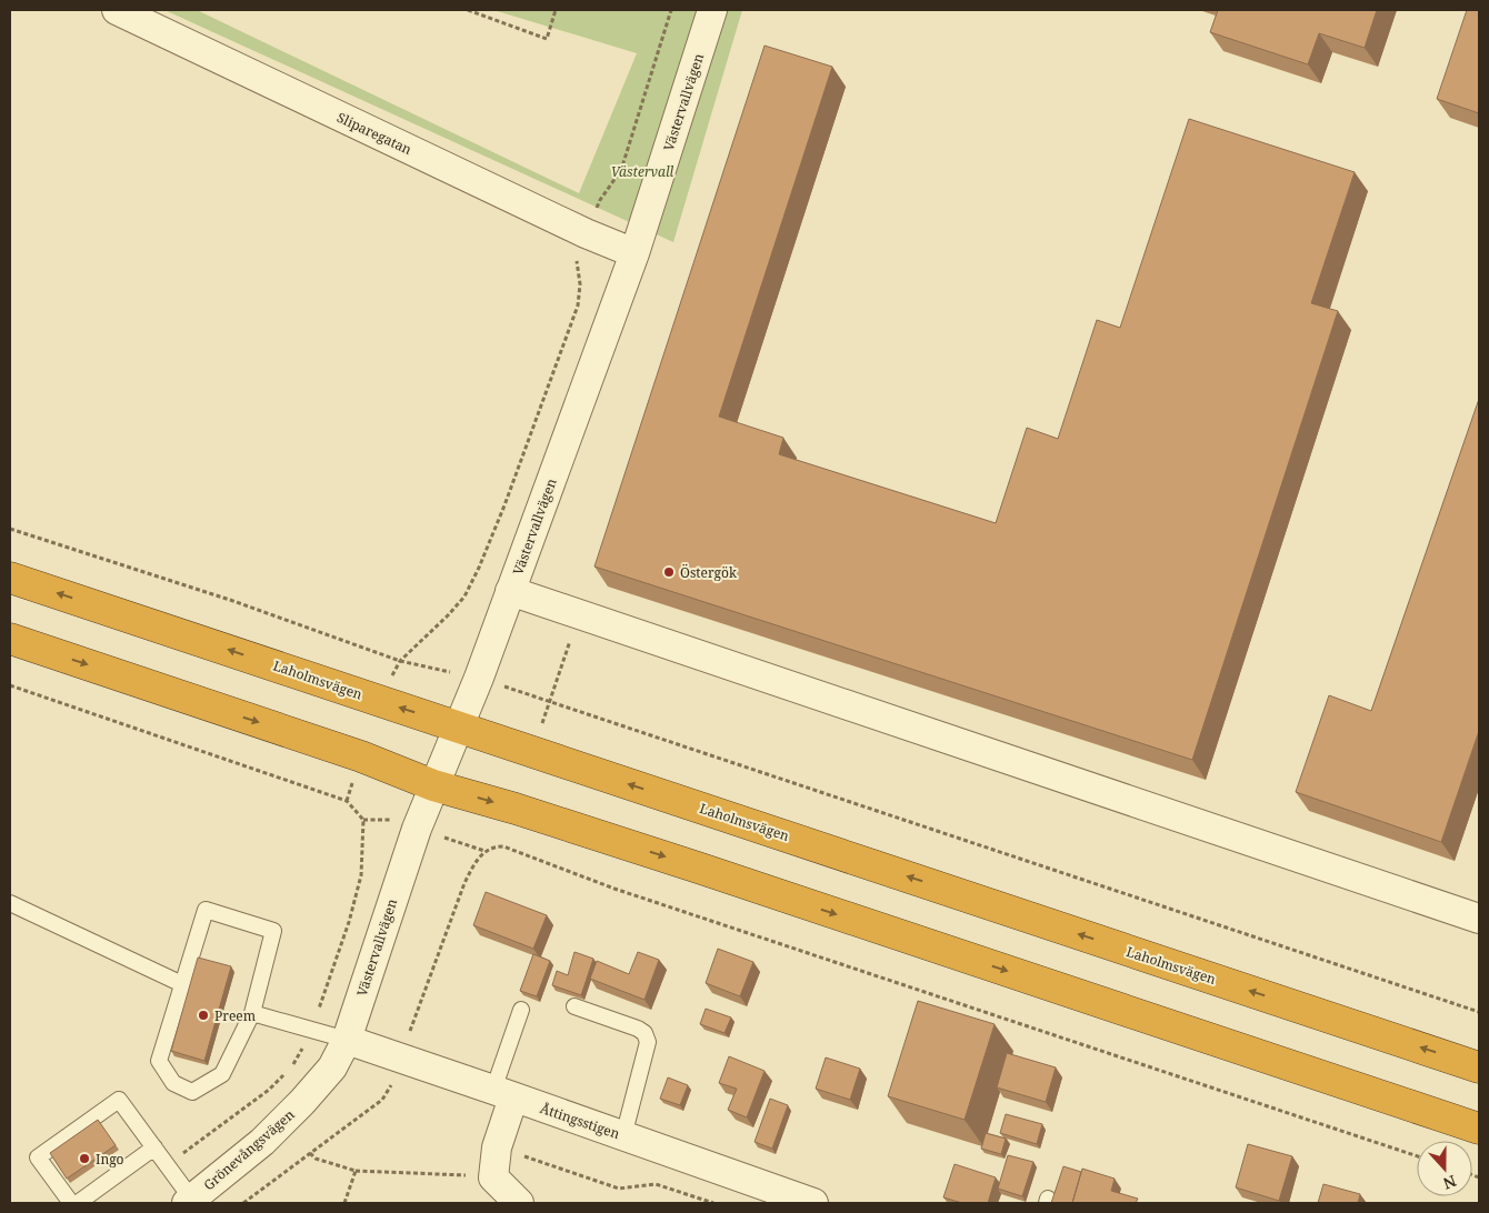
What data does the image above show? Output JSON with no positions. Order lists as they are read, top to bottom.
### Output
{
  "streets": {
    "highway": ["Laholmsvägen"],
    "street": [
      "Västervallvägen",
      "Sliparegatan",
      "Åttingsstigen",
      "Grönevångsvägen"
    ]
  },
  "crossings": [
    ["Västervallvägen", "Sliparegatan"],
    ["Västervallvägen", "Laholmsvägen"],
    ["Västervallvägen", "Åttingsstigen"],
    ["Västervallvägen", "Grönevångsvägen"],
    ["Åttingsstigen", "Grönevångsvägen"]
  ],
  "parks": ["Västervall"],
  "places": ["Östergök", "Preem", "Ingo"],
  "north": "bottom"
}
